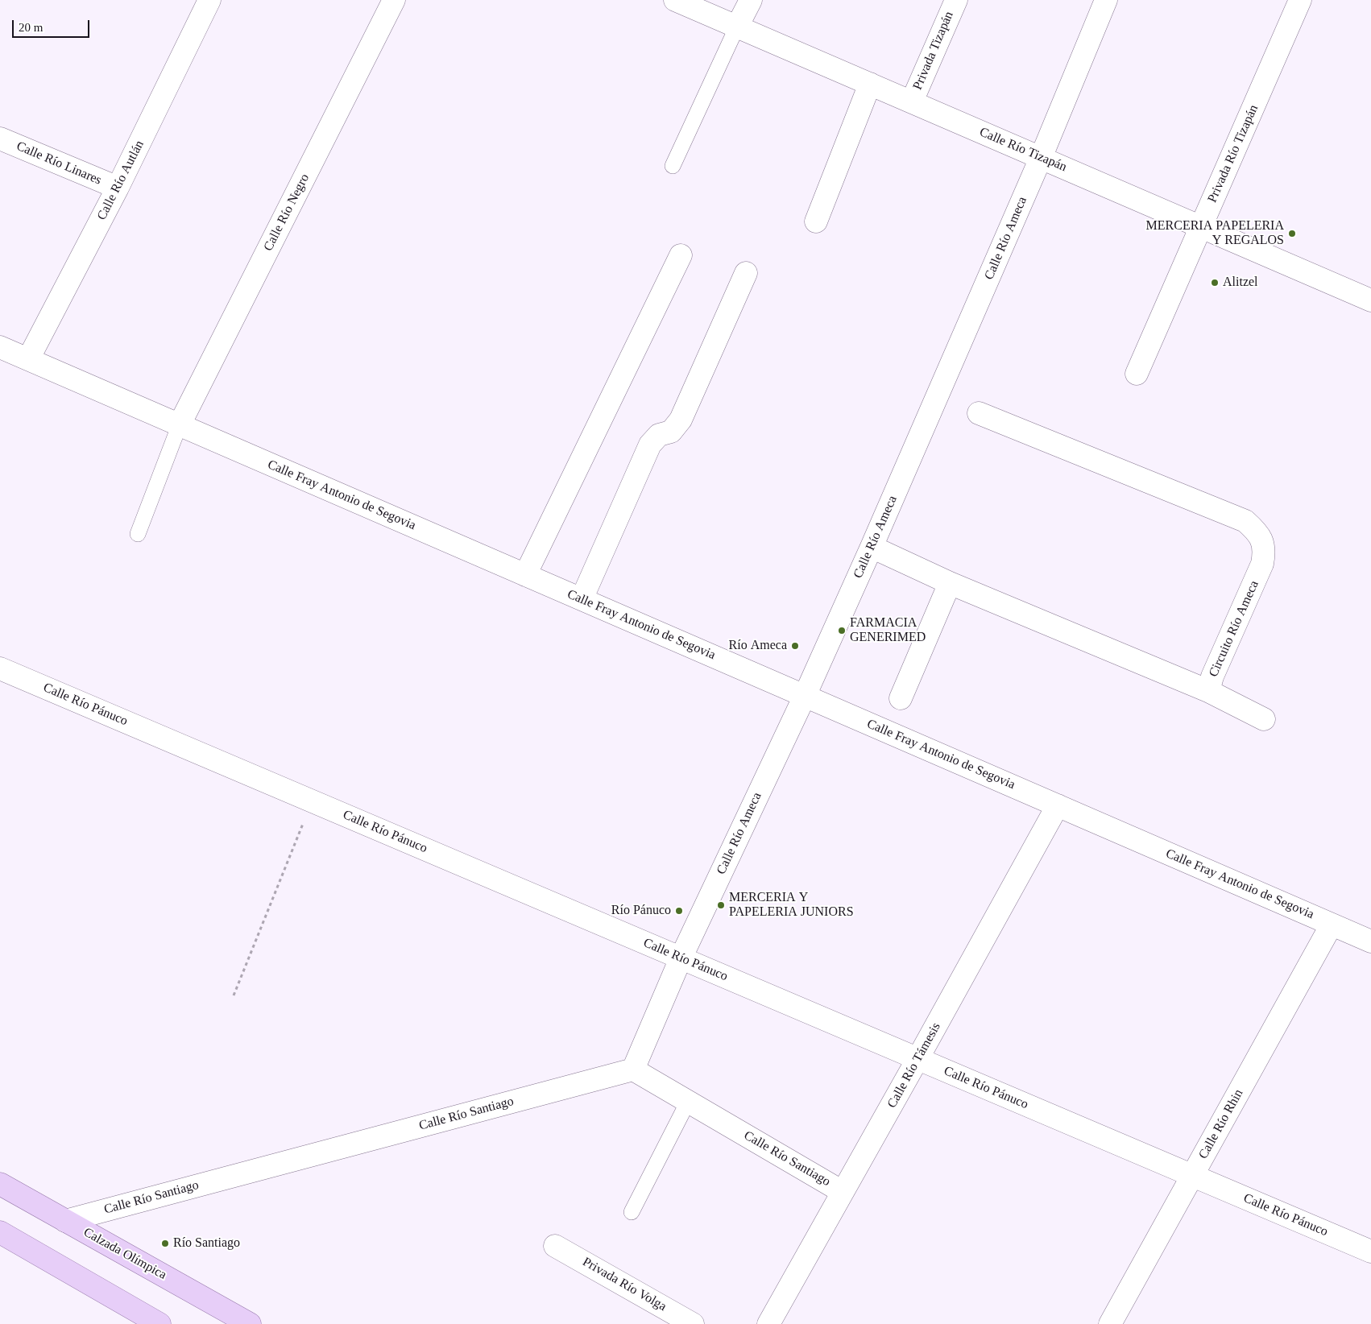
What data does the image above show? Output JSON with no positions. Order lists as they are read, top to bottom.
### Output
{
  "streets": {
    "main road": ["Calzada Olímpica"],
    "street": [
      "Privada Tizapán",
      "Calle Río Tizapán",
      "Privada Río Tizapán",
      "Calle Río Linares",
      "Calle Río Autlán",
      "Calle Río Negro",
      "Calle Río Ameca",
      "Calle Fray Antonio de Segovia",
      "Circuito Río Ameca",
      "Calle Río Pánuco",
      "Calle Río Támesis",
      "Calle Río Santiago",
      "Calle Río Rhin",
      "Privada Río Volga"
    ]
  },
  "crossings": [
    ["Privada Tizapán", "Calle Río Tizapán"],
    ["Calle Río Tizapán", "Privada Río Tizapán"],
    ["Calle Río Tizapán", "Calle Río Ameca"],
    ["Calle Río Linares", "Calle Río Autlán"],
    ["Calle Río Autlán", "Calle Fray Antonio de Segovia"],
    ["Calle Río Negro", "Calle Fray Antonio de Segovia"],
    ["Calle Río Ameca", "Calle Fray Antonio de Segovia"],
    ["Calle Río Ameca", "Circuito Río Ameca"],
    ["Calle Río Ameca", "Calle Río Pánuco"],
    ["Calle Río Ameca", "Calle Río Santiago"],
    ["Calle Fray Antonio de Segovia", "Calle Río Támesis"],
    ["Calle Fray Antonio de Segovia", "Calle Río Rhin"],
    ["Calle Río Pánuco", "Calle Río Támesis"],
    ["Calle Río Pánuco", "Calle Río Rhin"],
    ["Calle Río Támesis", "Calle Río Santiago"],
    ["Calle Río Santiago", "Calzada Olímpica"]
  ],
  "places": [
    "MERCERIA PAPELERIA Y REGALOS",
    "Alitzel",
    "FARMACIA GENERIMED",
    "Río Ameca",
    "MERCERIA Y PAPELERIA JUNIORS",
    "Río Pánuco",
    "Río Santiago"
  ],
  "scale_bar": "20 m"
}
